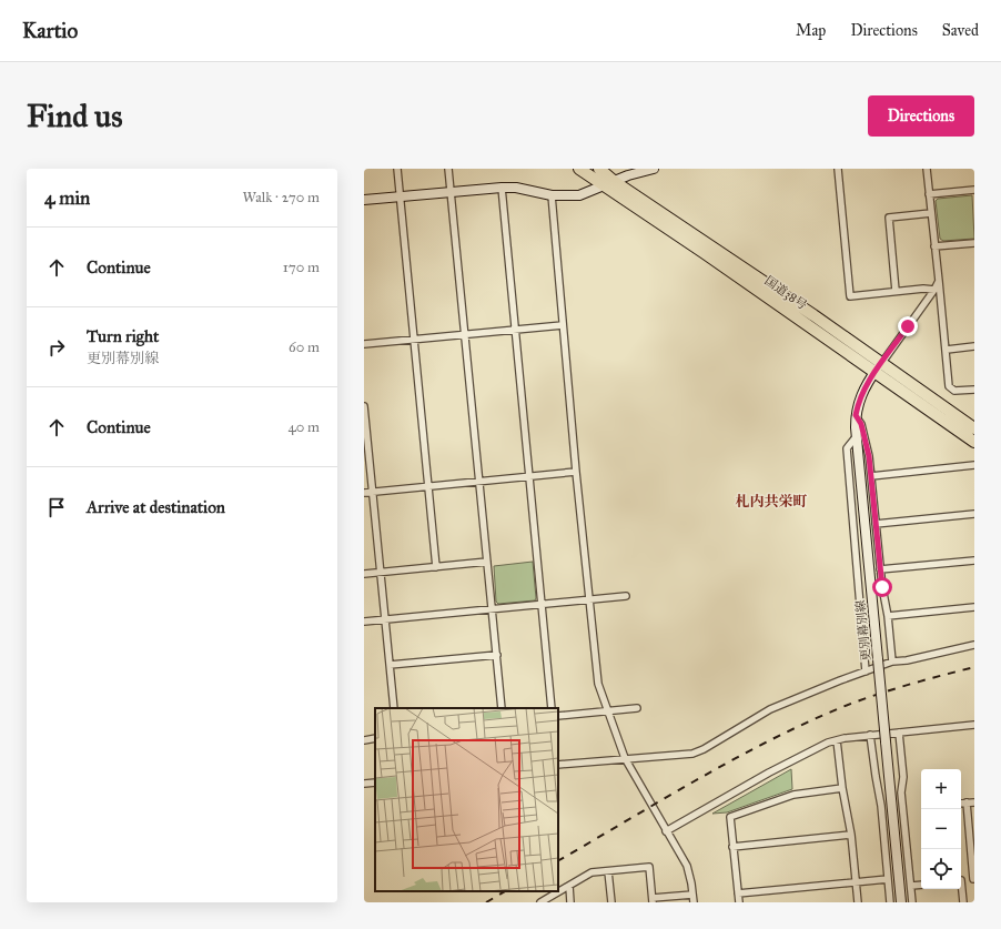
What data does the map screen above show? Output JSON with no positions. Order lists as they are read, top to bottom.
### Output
{
  "streets": {
    "highway": ["国道38号"],
    "main road": ["更別幕別線"]
  },
  "crossings": [
    ["国道38号", "更別幕別線"]
  ],
  "districts": ["札内共栄町"],
  "page": {
    "header": "Kartio",
    "nav": ["Map", "Directions", "Saved"],
    "buttons": "Directions",
    "title": "Find us",
    "heading": ["4 min", "Walk · 270 m"],
    "list": [
      ["Continue", "170 m"],
      ["Turn right", "更別幕別線", "60 m"],
      ["Continue", "40 m"],
      "Arrive at destination"
    ],
    "map_buttons": ["+", "−"]
  }
}
